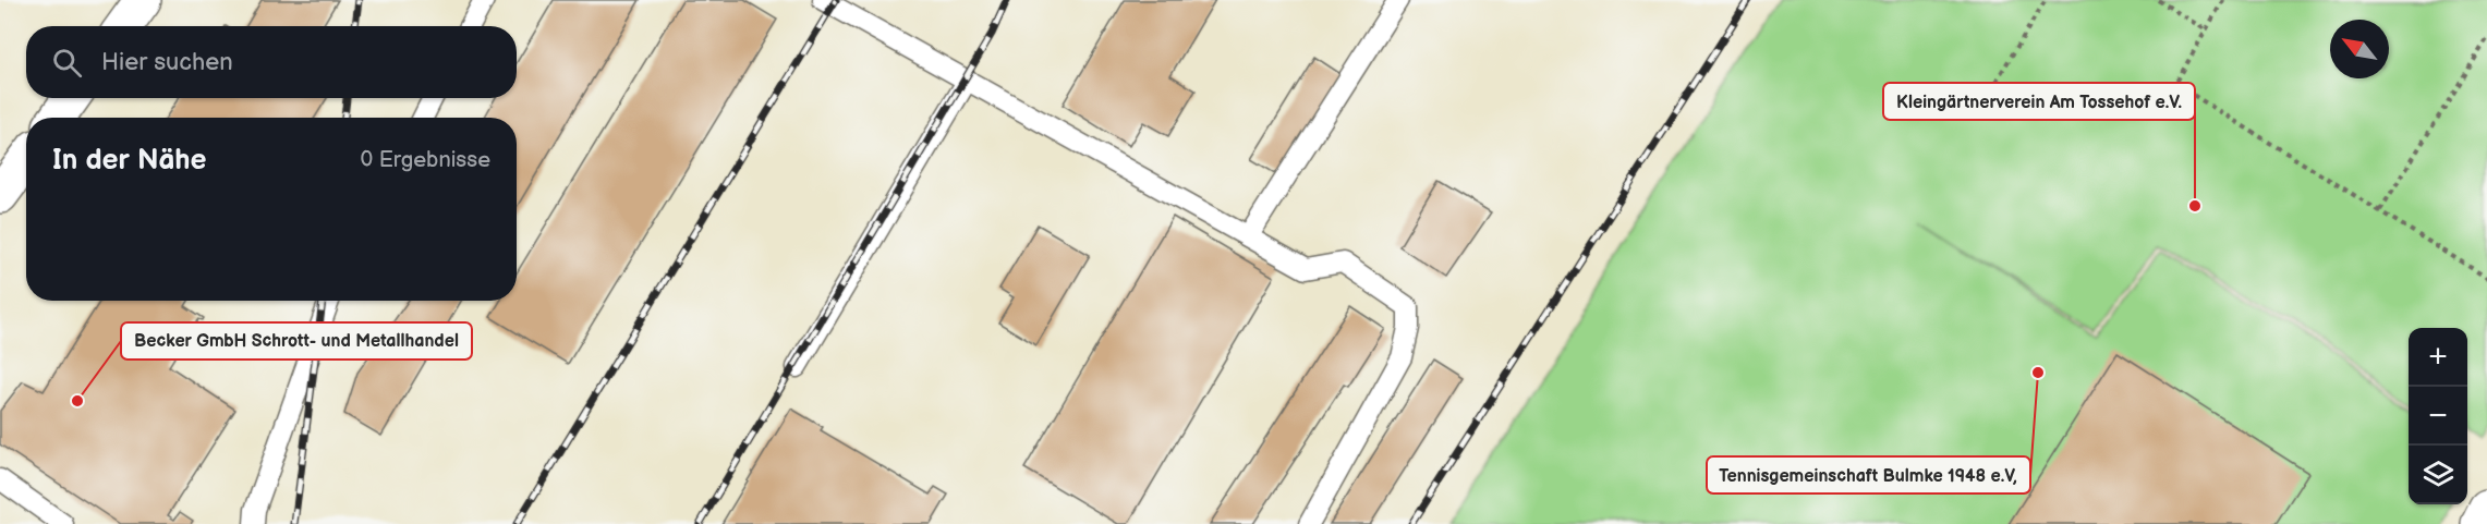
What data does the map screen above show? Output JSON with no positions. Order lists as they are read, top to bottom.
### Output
{
  "places": ["Kleingärtnerverein Am Tossehof e.V.", "Tennisgemeinschaft Bulmke 1948 e.V,", "Becker GmbH Schrott- und Metallhandel"],
  "north": "top left",
  "page": {
    "search": "Hier suchen",
    "heading": ["In der Nähe", "0 Ergebnisse"],
    "map_buttons": ["+", "−"]
  }
}
